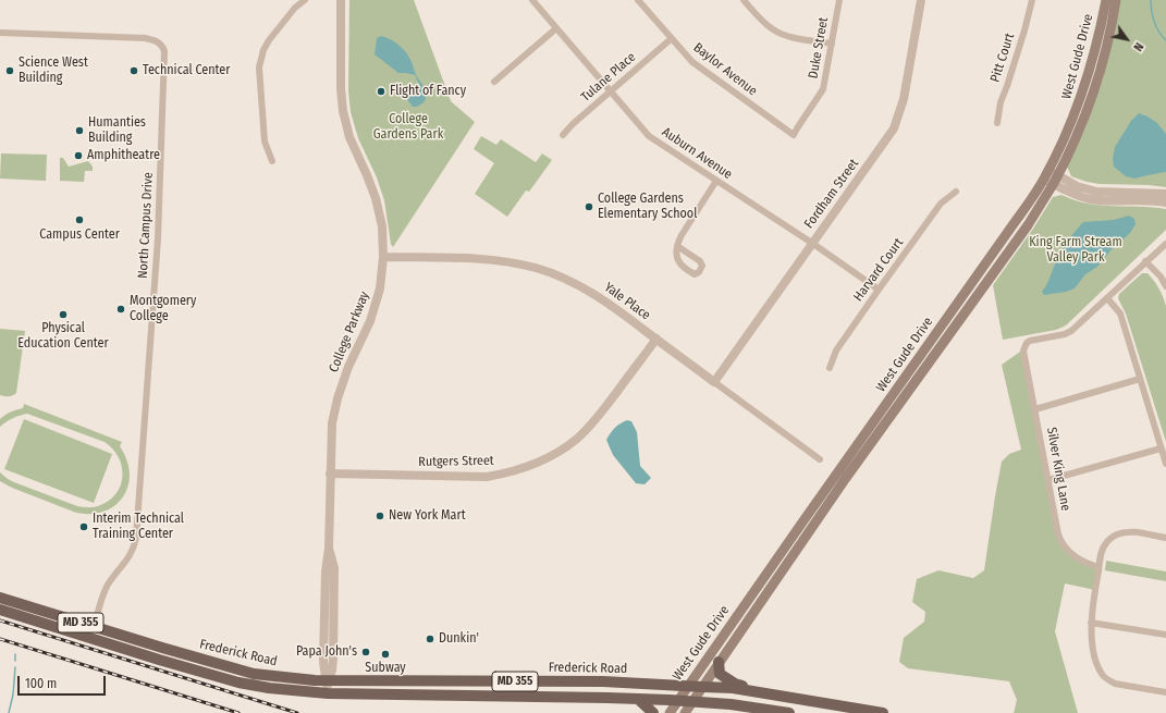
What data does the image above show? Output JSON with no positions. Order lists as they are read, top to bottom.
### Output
{
  "streets": {
    "main road": ["West Gude Drive", "MD 355", "Frederick Road"],
    "street": [
      "Duke Street",
      "Pitt Court",
      "Baylor Avenue",
      "Tulane Place",
      "Auburn Avenue",
      "Fordham Street",
      "North Campus Drive",
      "Harvard Court",
      "Yale Place",
      "College Parkway",
      "Rutgers Street",
      "Silver King Lane"
    ]
  },
  "crossings": [
    ["Duke Street", "Baylor Avenue"],
    ["West Gude Drive", "Frederick Road"],
    ["Baylor Avenue", "Tulane Place"],
    ["Tulane Place", "Auburn Avenue"],
    ["Auburn Avenue", "Fordham Street"],
    ["Auburn Avenue", "Harvard Court"],
    ["Fordham Street", "Yale Place"],
    ["North Campus Drive", "MD 355"],
    ["North Campus Drive", "Frederick Road"],
    ["Yale Place", "College Parkway"],
    ["Yale Place", "Rutgers Street"],
    ["College Parkway", "Rutgers Street"],
    ["College Parkway", "Frederick Road"],
    ["MD 355", "Frederick Road"]
  ],
  "parks": ["College Gardens Park", "King Farm Stream Valley Park"],
  "places": [
    "Science West Building",
    "Technical Center",
    "Flight of Fancy",
    "Humanties Building",
    "Amphitheatre",
    "College Gardens Elementary School",
    "Campus Center",
    "Montgomery College",
    "Physical Education Center",
    "New York Mart",
    "Interim Technical Training Center",
    "Dunkin'",
    "Papa John's",
    "Subway"
  ],
  "scale_bar": "100 m",
  "north": "bottom right"
}
